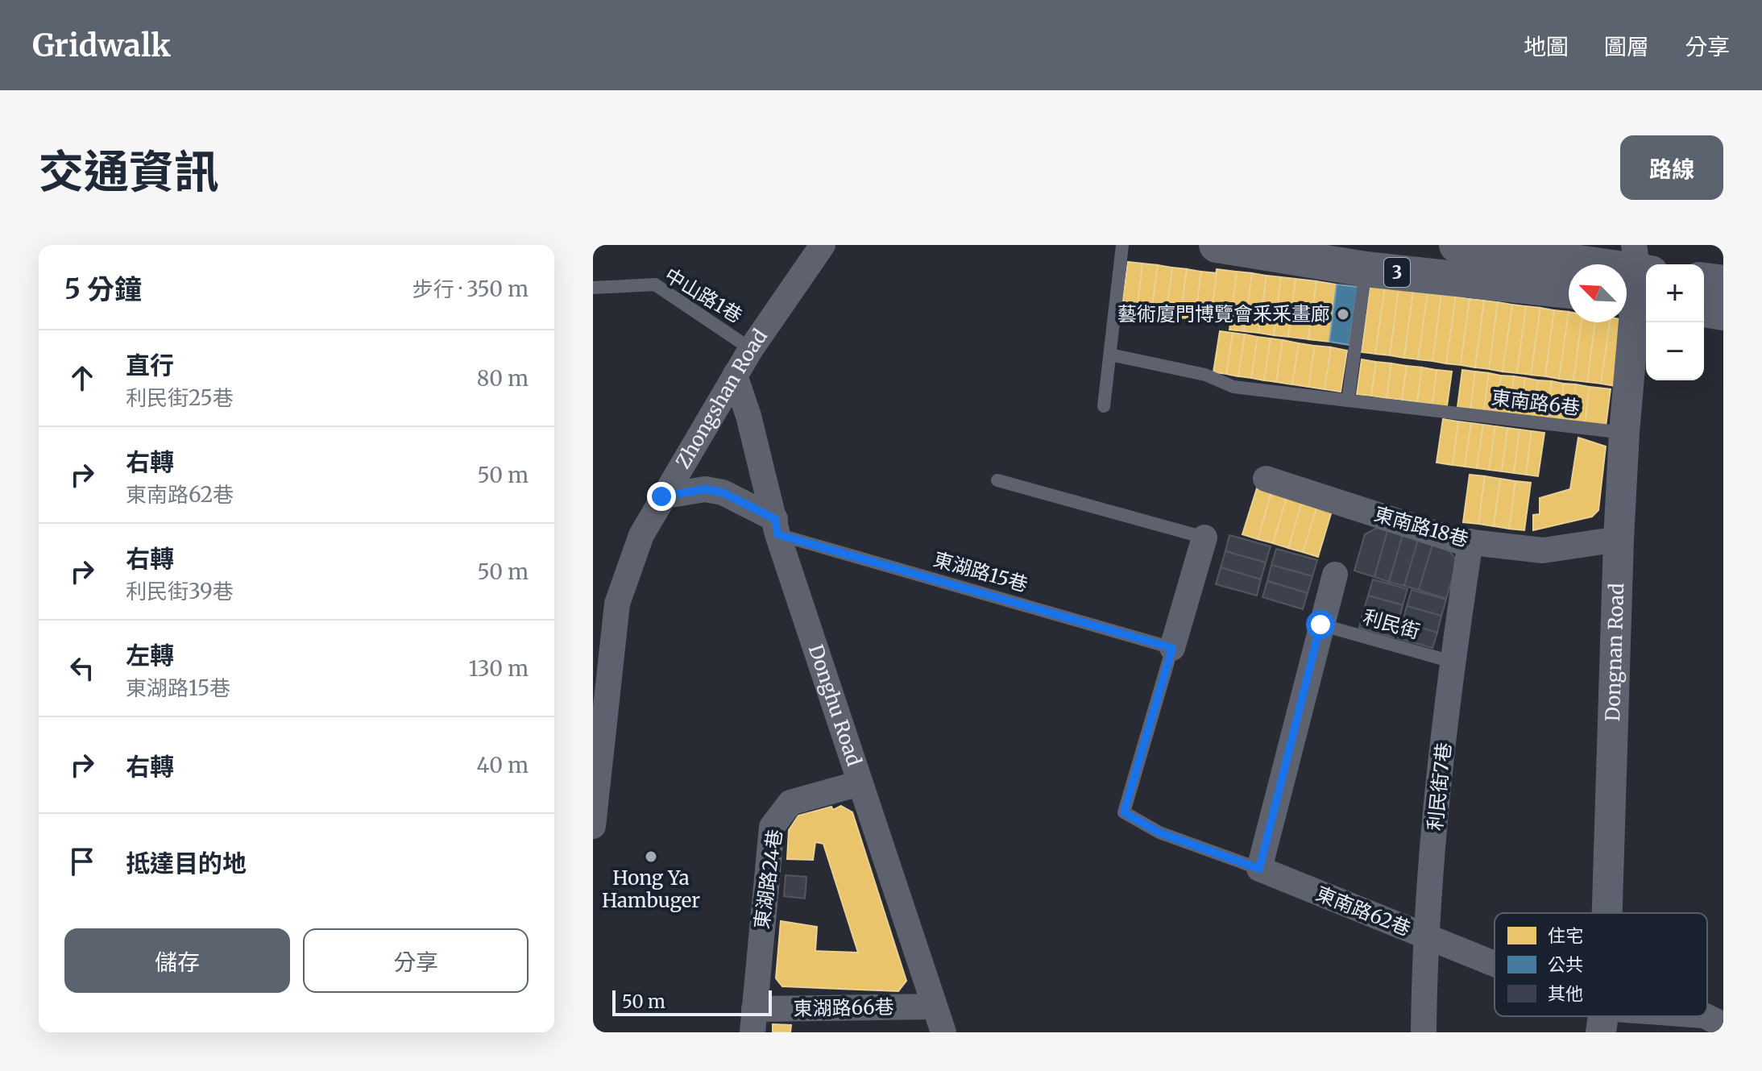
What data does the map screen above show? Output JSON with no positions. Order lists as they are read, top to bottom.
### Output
{
  "streets": {
    "main road": ["3"],
    "street": [
      "Zhongshan Road",
      "東南路18巷",
      "Dongnan Road",
      "Donghu Road",
      "利民街7巷",
      "東湖路24巷",
      "東南路62巷",
      "東湖路66巷"
    ],
    "lane": [
      "中山路1巷",
      "東南路6巷",
      "東湖路15巷",
      "利民街"
    ]
  },
  "crossings": [
    ["中山路1巷", "Zhongshan Road"],
    ["Zhongshan Road", "Donghu Road"],
    ["東南路6巷", "Dongnan Road"],
    ["東南路18巷", "Dongnan Road"],
    ["東南路18巷", "利民街7巷"],
    ["東湖路15巷", "Donghu Road"],
    ["東湖路15巷", "東南路62巷"],
    ["利民街", "利民街7巷"],
    ["Donghu Road", "東湖路24巷"],
    ["Donghu Road", "東湖路66巷"],
    ["利民街7巷", "東南路62巷"],
    ["東湖路24巷", "東湖路66巷"]
  ],
  "places": ["藝術廈門博覽會釆釆畫廊", "Hong Ya Hambuger"],
  "legend": ["住宅", "公共", "其他"],
  "scale_bar": "50 m",
  "north": "top left",
  "page": {
    "header": "Gridwalk",
    "nav": ["地圖", "圖層", "分享"],
    "title": "交通資訊",
    "buttons": [
      "路線",
      ["儲存", "分享"]
    ],
    "heading": ["5 分鐘", "步行 · 350 m"],
    "map_buttons": ["+", "−"],
    "list": [
      ["直行", "利民街25巷", "80 m"],
      ["右轉", "東南路62巷", "50 m"],
      ["右轉", "利民街39巷", "50 m"],
      ["左轉", "東湖路15巷", "130 m"],
      ["右轉", "40 m"],
      "抵達目的地"
    ],
    "scale": "50 m"
  }
}
